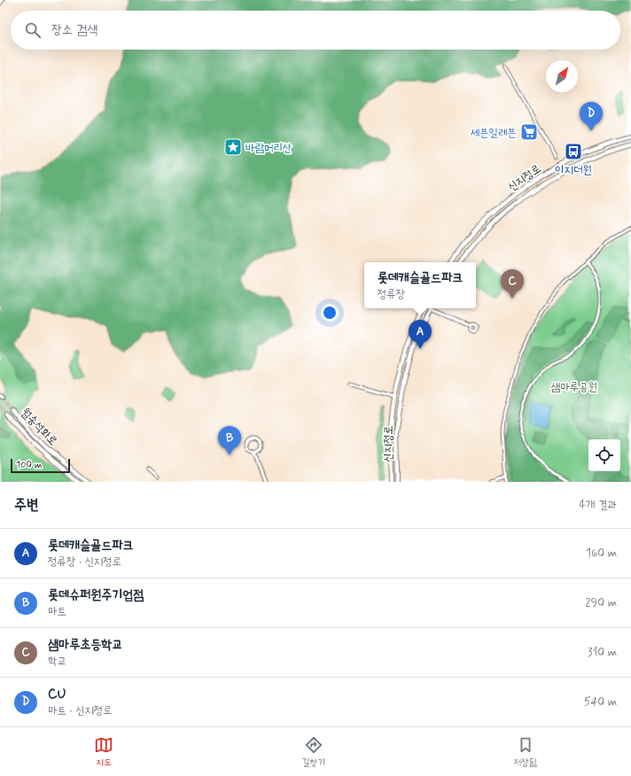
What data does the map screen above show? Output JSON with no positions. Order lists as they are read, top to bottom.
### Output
{
  "streets": {
    "street": ["신지정로", "월송석화로"]
  },
  "parks": ["샘마루공원"],
  "places": {
    "supermarket": ["세븐일레븐"],
    "place": ["바람머리산"],
    "bus stop": ["이지더원"]
  },
  "scale_bar": "100 m",
  "north": "top right",
  "page": {
    "search": "장소 검색",
    "pins": [
      "D",
      "C",
      "A",
      "B"
    ],
    "popup": ["롯데캐슬골드파크", "정류장"],
    "scale": "100 m",
    "heading": ["주변", "4개 결과"],
    "list": [
      {
        "mark": "A",
        "name": "롯데캐슬골드파크",
        "note": "정류장 · 신지정로",
        "value": "160 m"
      },
      {
        "mark": "B",
        "name": "롯데슈퍼원주기업점",
        "note": "마트",
        "value": "290 m"
      },
      {
        "mark": "C",
        "name": "샘마루초등학교",
        "note": "학교",
        "value": "310 m"
      },
      {
        "mark": "D",
        "name": "CU",
        "note": "마트 · 신지정로",
        "value": "540 m"
      }
    ],
    "nav": ["지도", "길찾기", "저장됨"]
  }
}
